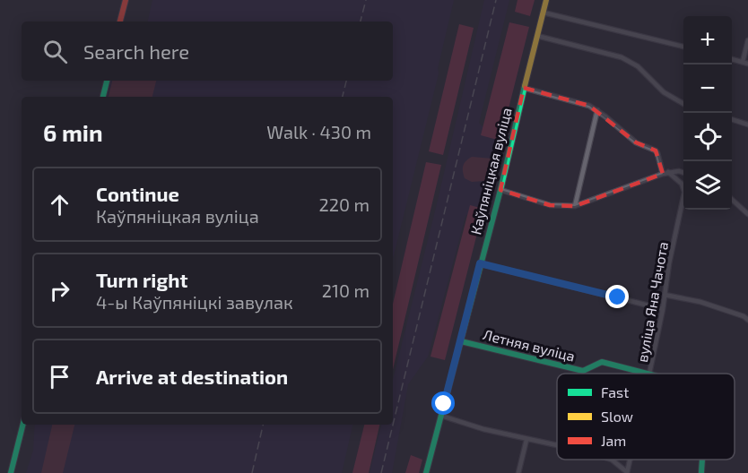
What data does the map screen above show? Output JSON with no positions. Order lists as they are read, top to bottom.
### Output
{
  "streets": {
    "street": ["Каўпяніцкая вуліца", "вуліца Яна Чачота", "Летняя вуліца"]
  },
  "crossings": [
    ["Каўпяніцкая вуліца", "Летняя вуліца"],
    ["вуліца Яна Чачота", "Летняя вуліца"]
  ],
  "legend": ["Fast", "Slow", "Jam"],
  "page": {
    "map_buttons": ["+", "−"],
    "search": "Search here",
    "heading": ["6 min", "Walk · 430 m"],
    "list": [
      ["Continue", "Каўпяніцкая вуліца", "220 m"],
      ["Turn right", "4-ы Каўпяніцкі завулак", "210 m"],
      "Arrive at destination"
    ]
  }
}
